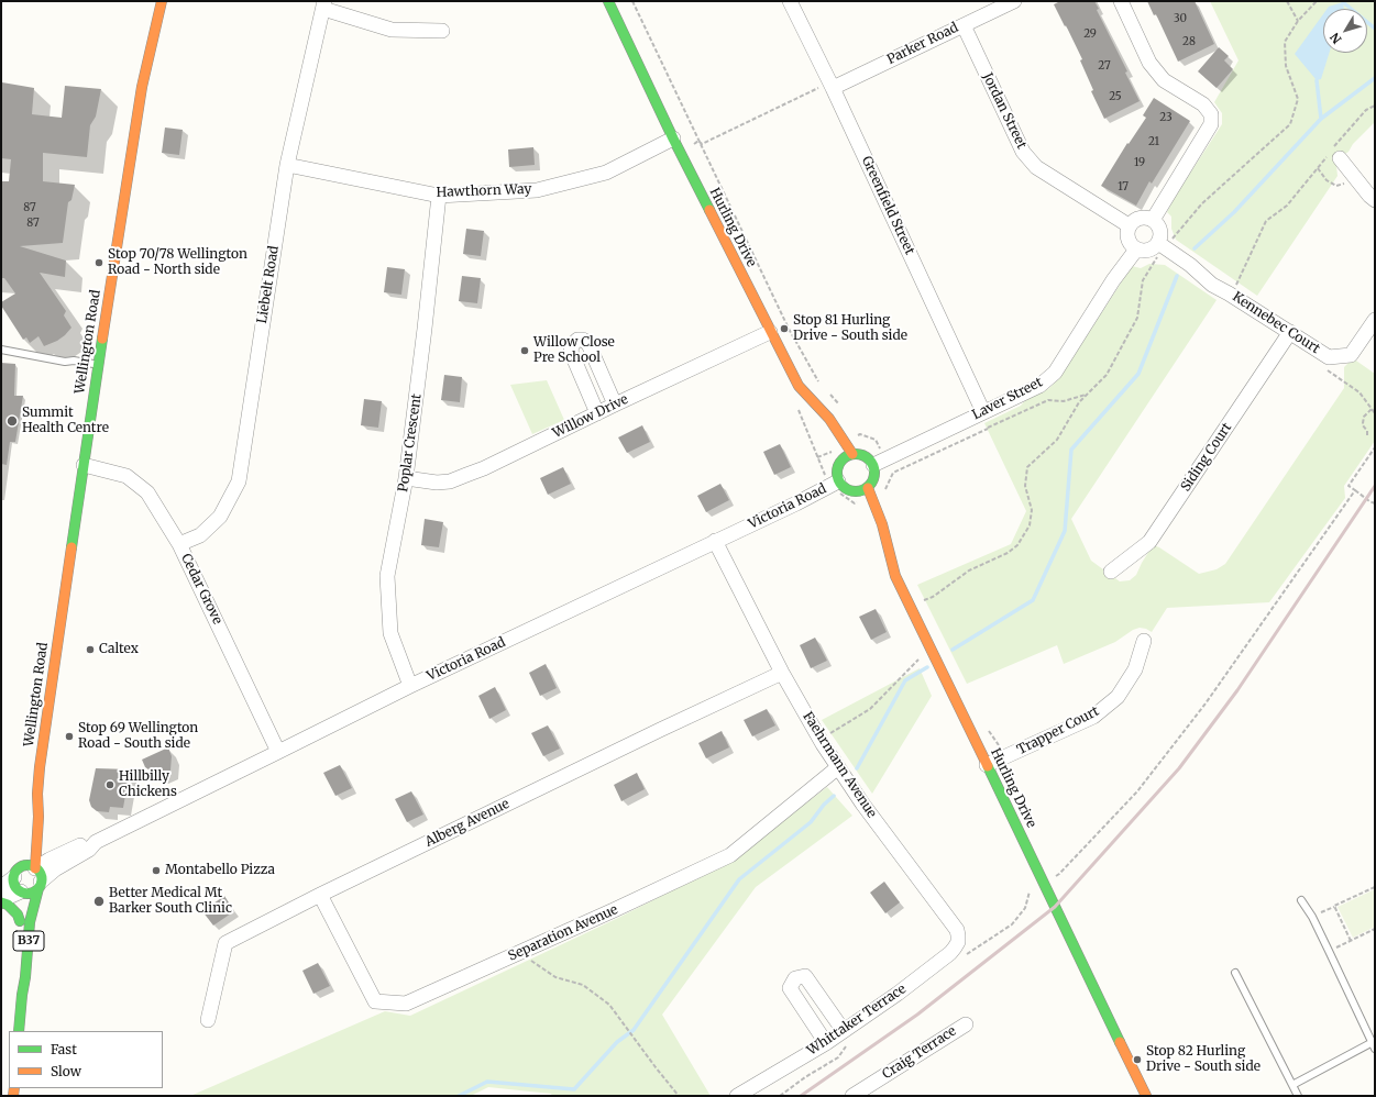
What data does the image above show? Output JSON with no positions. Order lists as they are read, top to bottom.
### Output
{
  "streets": {
    "street": [
      "Parker Road",
      "Jordan Street",
      "Hawthorn Way",
      "Greenfield Street",
      "Hurling Drive",
      "Liebelt Road",
      "Kennebec Court",
      "Wellington Road",
      "Laver Street",
      "Willow Drive",
      "Poplar Crescent",
      "Siding Court",
      "Victoria Road",
      "Cedar Grove",
      "Trapper Court",
      "Faehrmann Avenue",
      "Alberg Avenue",
      "Separation Avenue",
      "B37",
      "Whittaker Terrace",
      "Craig Terrace"
    ]
  },
  "crossings": [
    ["Parker Road", "Jordan Street"],
    ["Parker Road", "Greenfield Street"],
    ["Hawthorn Way", "Hurling Drive"],
    ["Hawthorn Way", "Liebelt Road"],
    ["Hawthorn Way", "Poplar Crescent"],
    ["Greenfield Street", "Laver Street"],
    ["Hurling Drive", "Laver Street"],
    ["Hurling Drive", "Willow Drive"],
    ["Hurling Drive", "Victoria Road"],
    ["Hurling Drive", "Trapper Court"],
    ["Liebelt Road", "Cedar Grove"],
    ["Kennebec Court", "Siding Court"],
    ["Wellington Road", "Victoria Road"],
    ["Wellington Road", "Cedar Grove"],
    ["Wellington Road", "B37"],
    ["Laver Street", "Victoria Road"],
    ["Willow Drive", "Poplar Crescent"],
    ["Poplar Crescent", "Victoria Road"],
    ["Victoria Road", "Cedar Grove"],
    ["Victoria Road", "Faehrmann Avenue"],
    ["Victoria Road", "B37"],
    ["Faehrmann Avenue", "Alberg Avenue"],
    ["Faehrmann Avenue", "Separation Avenue"],
    ["Faehrmann Avenue", "Whittaker Terrace"],
    ["Alberg Avenue", "Separation Avenue"]
  ],
  "places": [
    "Stop 70/78 Wellington Road - North side",
    "Stop 81 Hurling Drive - South side",
    "Willow Close Pre School",
    "Summit Health Centre",
    "Caltex",
    "Stop 69 Wellington Road - South side",
    "Hillbilly Chickens",
    "Montabello Pizza",
    "Better Medical Mt Barker South Clinic",
    "Stop 82 Hurling Drive - South side"
  ],
  "house_numbers": [
    "30",
    "29",
    "28",
    "27",
    "25",
    "23",
    "21",
    "19",
    "17",
    "87",
    "87"
  ],
  "legend": ["Fast", "Slow"],
  "north": "bottom left"
}
